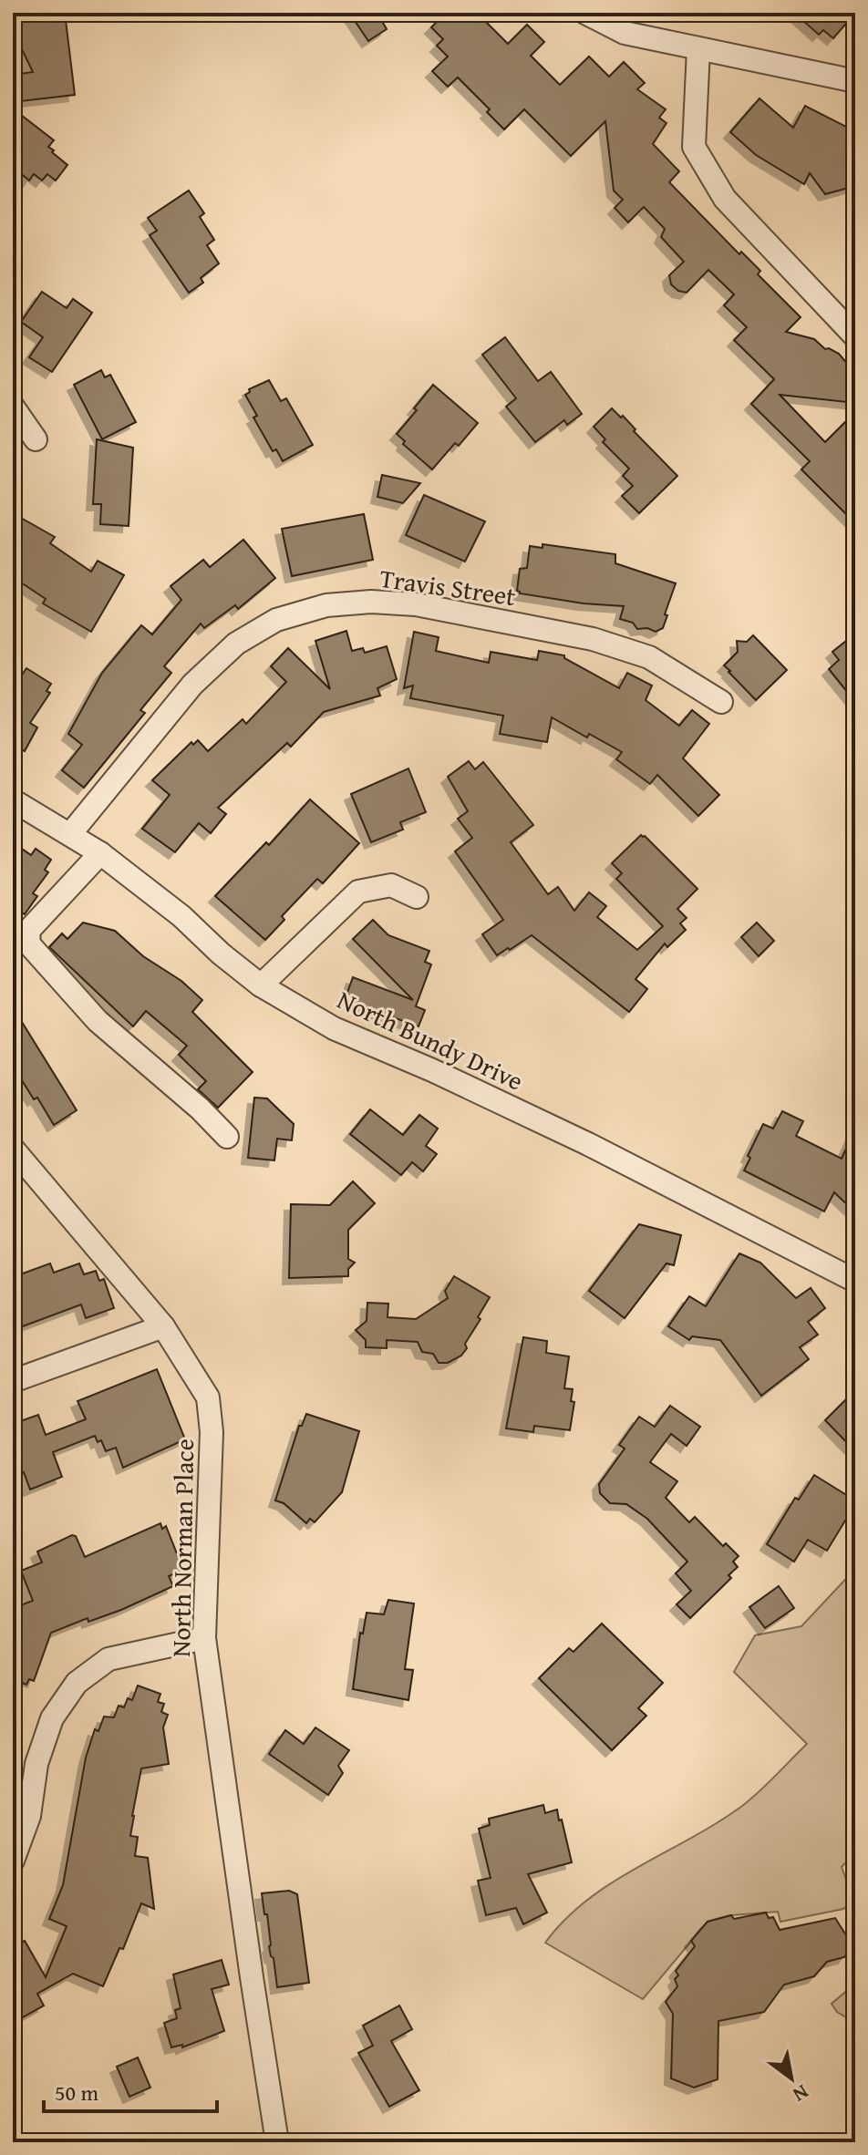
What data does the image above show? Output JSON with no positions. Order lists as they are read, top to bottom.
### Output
{
  "streets": {
    "street": ["Travis Street", "North Bundy Drive", "North Norman Place"]
  },
  "crossings": [
    ["Travis Street", "North Bundy Drive"]
  ],
  "scale_bar": "50 m",
  "north": "bottom right"
}
